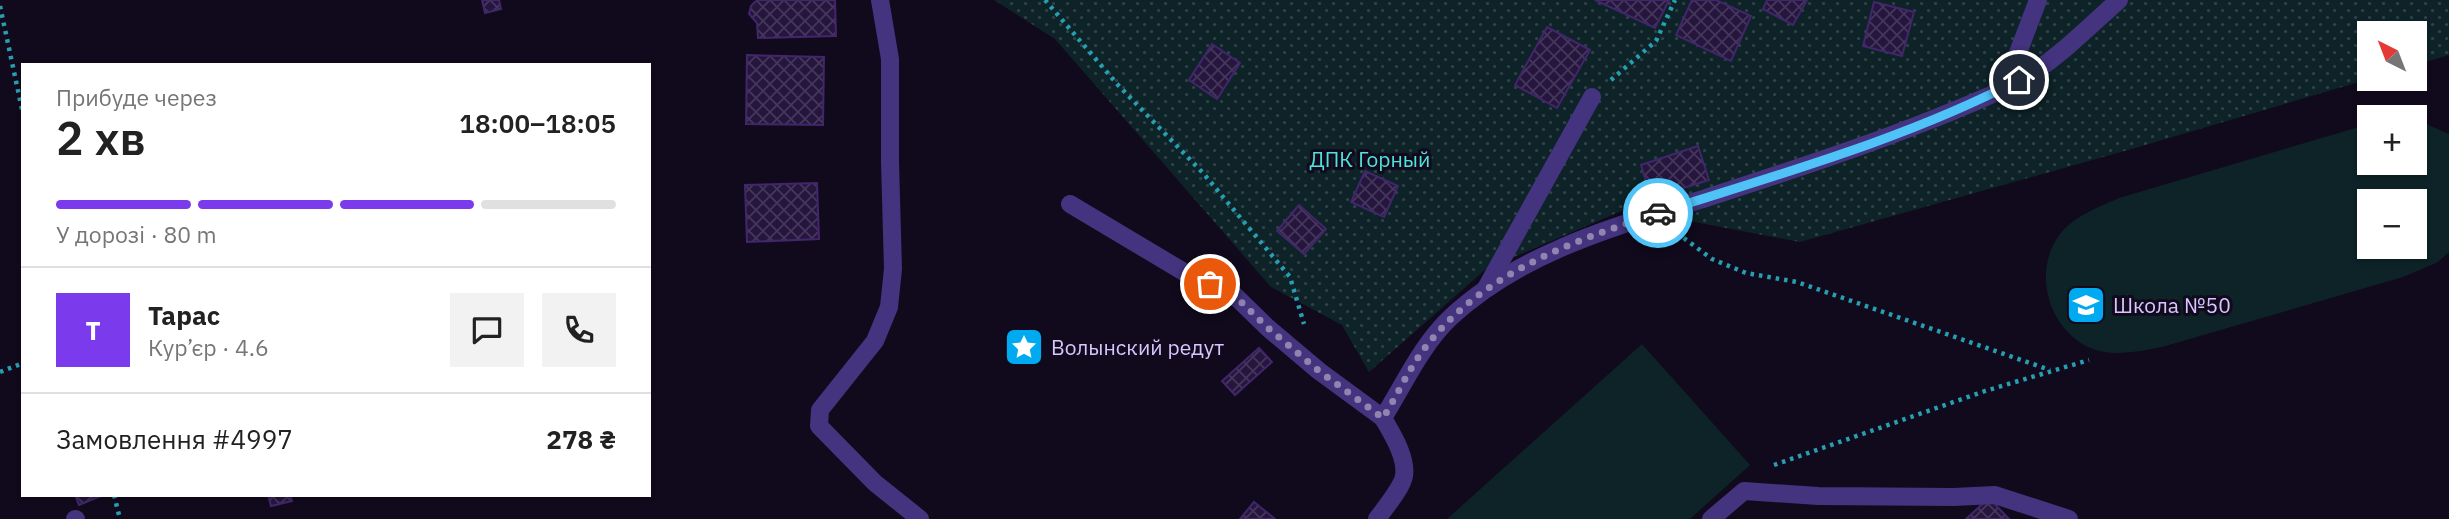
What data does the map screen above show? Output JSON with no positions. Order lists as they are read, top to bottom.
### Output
{
  "parks": ["ДПК Горный"],
  "places": {
    "school or university": ["Школа №50"],
    "place": ["Волынский редут"]
  },
  "north": "top left",
  "page": {
    "map_buttons": ["+", "−"],
    "heading": ["2 хв", "Прибуде через", "18:00–18:05"],
    "panel": [
      "Тарас",
      "Кур’єр · 4.6",
      "Замовлення #4997",
      "278 ₴"
    ],
    "bar": "У дорозі · 80 m",
    "round": "Т"
  }
}
